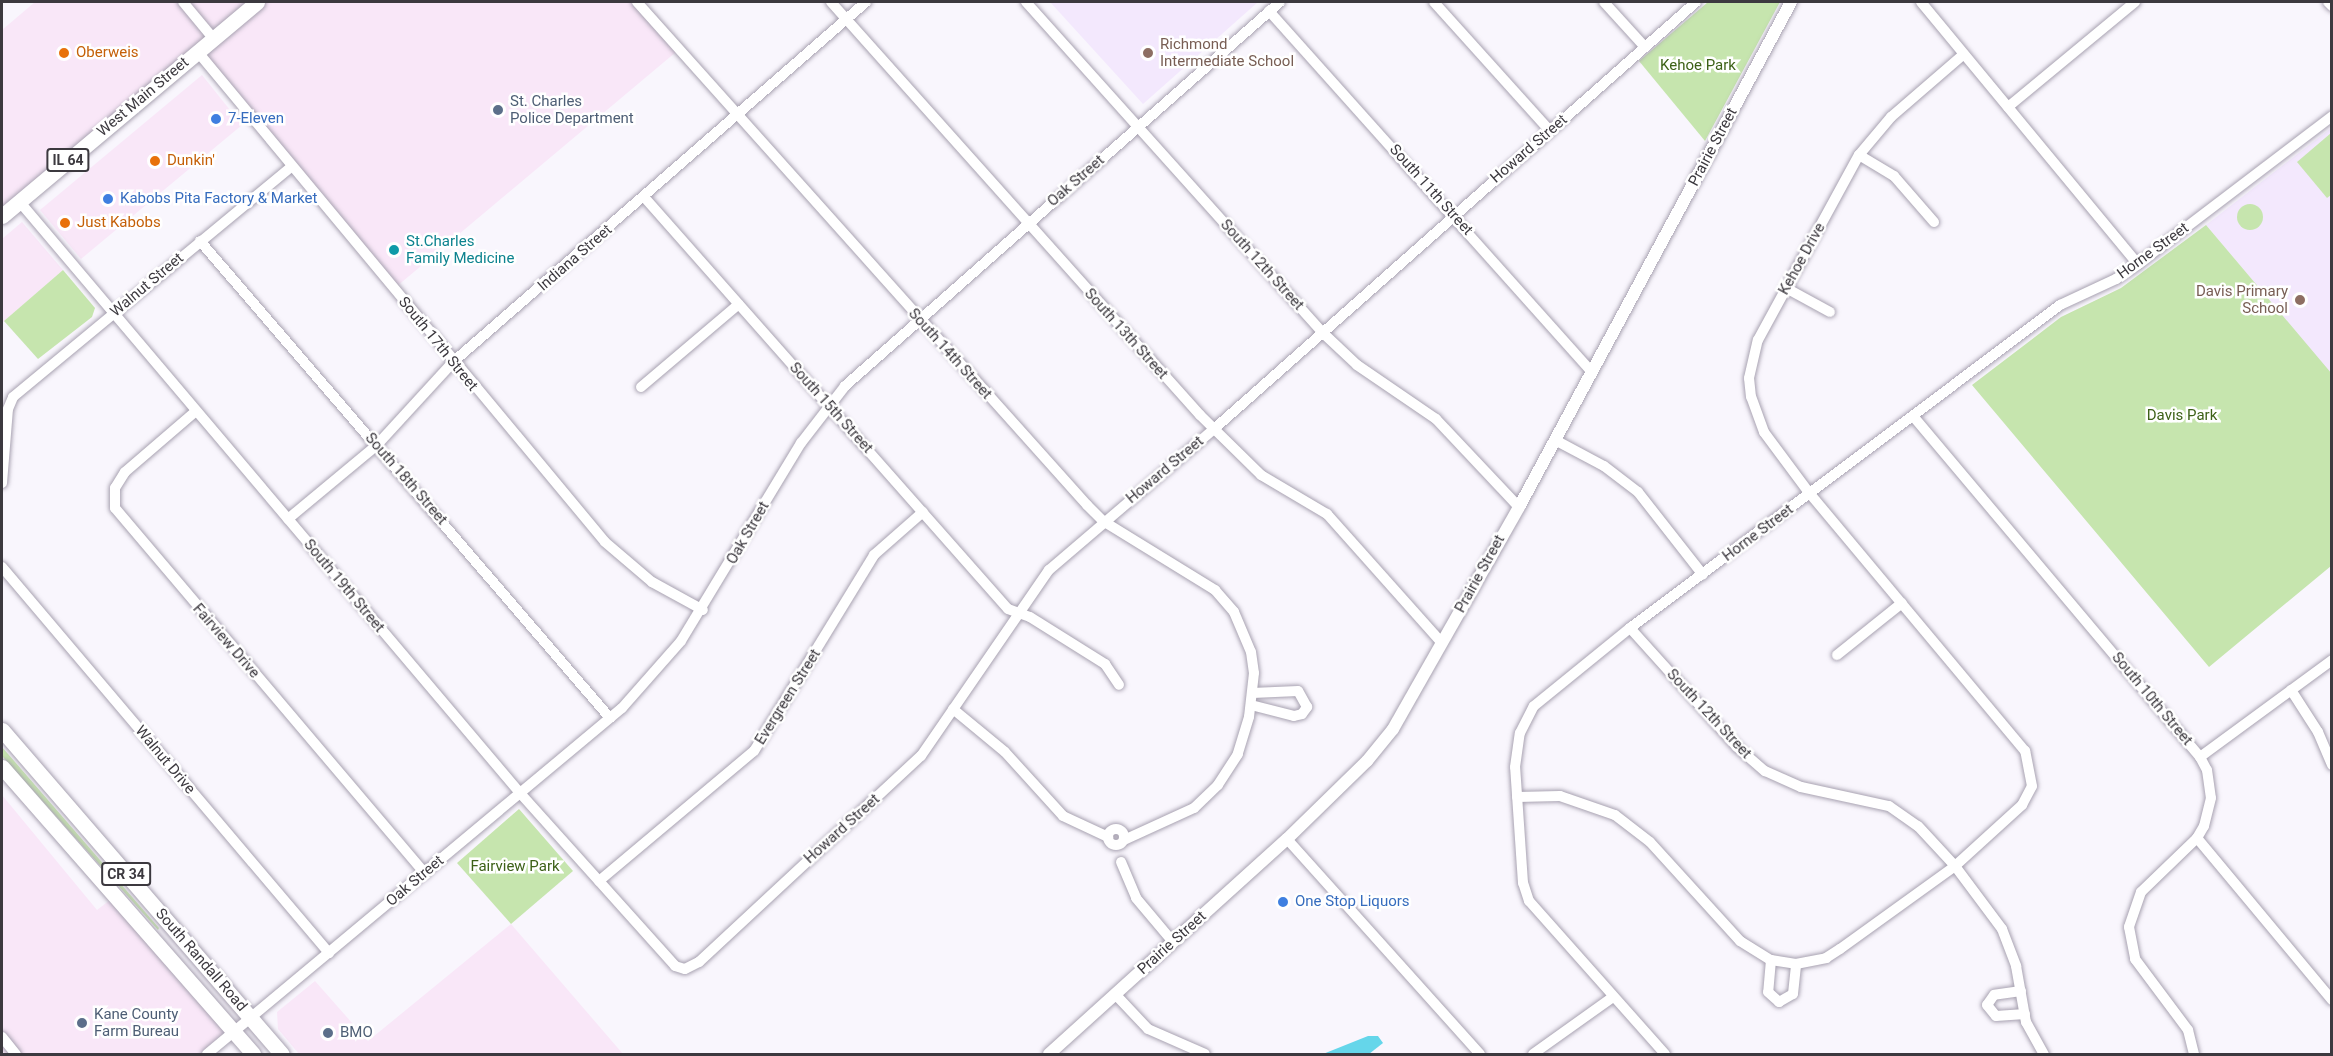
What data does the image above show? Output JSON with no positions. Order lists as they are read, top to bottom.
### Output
{
  "streets": {
    "main road": [
      "West Main Street",
      "IL 64",
      "CR 34",
      "South Randall Road"
    ],
    "street": [
      "Prairie Street",
      "Howard Street",
      "Oak Street",
      "South 11th Street",
      "Horne Street",
      "Indiana Street",
      "Kehoe Drive",
      "South 12th Street",
      "Walnut Street",
      "South 13th Street",
      "South 17th Street",
      "South 14th Street",
      "South 15th Street",
      "South 18th Street",
      "South 19th Street",
      "Fairview Drive",
      "Evergreen Street",
      "South 10th Street",
      "Walnut Drive"
    ]
  },
  "crossings": [
    ["West Main Street", "South 17th Street"],
    ["West Main Street", "South 19th Street"],
    ["Prairie Street", "South 11th Street"],
    ["Prairie Street", "South 12th Street"],
    ["Prairie Street", "South 13th Street"],
    ["Howard Street", "South 11th Street"],
    ["Howard Street", "South 12th Street"],
    ["Howard Street", "South 13th Street"],
    ["Howard Street", "South 14th Street"],
    ["Howard Street", "South 15th Street"],
    ["Howard Street", "South 19th Street"],
    ["Oak Street", "South 11th Street"],
    ["Oak Street", "South 12th Street"],
    ["Oak Street", "South 13th Street"],
    ["Oak Street", "South 17th Street"],
    ["Oak Street", "South 14th Street"],
    ["Oak Street", "South 15th Street"],
    ["Oak Street", "South 18th Street"],
    ["Oak Street", "South 19th Street"],
    ["Oak Street", "Fairview Drive"],
    ["Oak Street", "Walnut Drive"],
    ["Oak Street", "South Randall Road"],
    ["Horne Street", "Kehoe Drive"],
    ["Horne Street", "South 12th Street"],
    ["Horne Street", "South 10th Street"],
    ["Indiana Street", "South 13th Street"],
    ["Indiana Street", "South 17th Street"],
    ["Indiana Street", "South 14th Street"],
    ["Indiana Street", "South 15th Street"],
    ["Indiana Street", "South 18th Street"],
    ["Indiana Street", "South 19th Street"],
    ["Walnut Street", "South 17th Street"],
    ["Walnut Street", "South 18th Street"],
    ["Walnut Street", "South 19th Street"],
    ["South 15th Street", "Evergreen Street"],
    ["South 19th Street", "Fairview Drive"],
    ["South 19th Street", "Evergreen Street"]
  ],
  "parks": ["Kehoe Park", "Davis Park", "Fairview Park"],
  "places": [
    "Oberweis",
    "Richmond Intermediate School",
    "St. Charles Police Department",
    "7-Eleven",
    "Dunkin'",
    "Kabobs Pita Factory & Market",
    "Just Kabobs",
    "St.Charles Family Medicine",
    "Davis Primary School",
    "One Stop Liquors",
    "Kane County Farm Bureau",
    "BMO"
  ]
}
